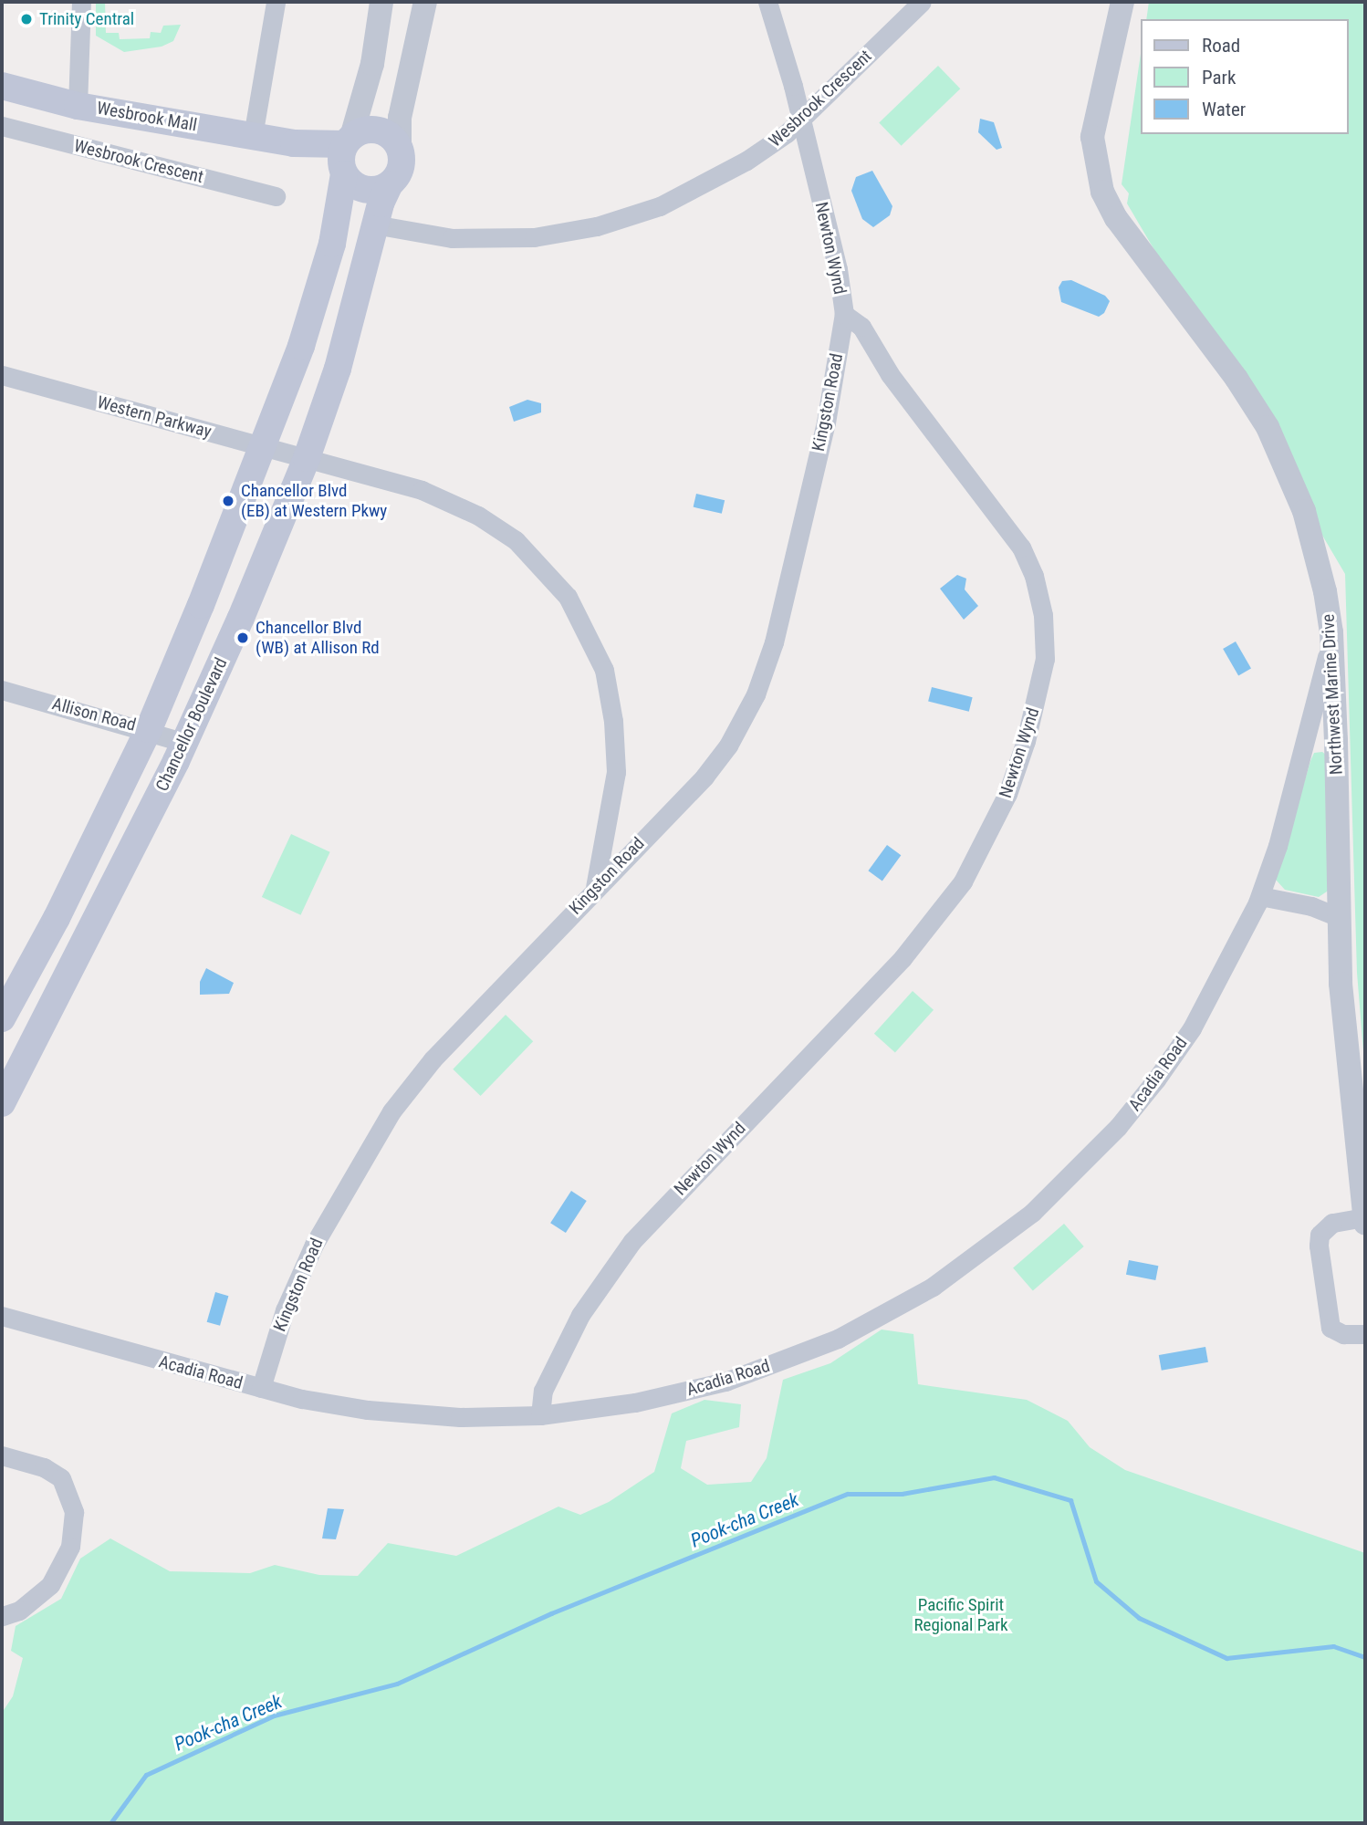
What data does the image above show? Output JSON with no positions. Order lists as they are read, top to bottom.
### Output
{
  "streets": {
    "main road": ["Wesbrook Mall", "Chancellor Boulevard"],
    "street": [
      "Wesbrook Crescent",
      "Newton Wynd",
      "Kingston Road",
      "Western Parkway",
      "Northwest Marine Drive",
      "Allison Road",
      "Acadia Road"
    ]
  },
  "crossings": [
    ["Wesbrook Crescent", "Newton Wynd"],
    ["Wesbrook Crescent", "Chancellor Boulevard"],
    ["Wesbrook Mall", "Chancellor Boulevard"],
    ["Newton Wynd", "Kingston Road"],
    ["Newton Wynd", "Acadia Road"],
    ["Kingston Road", "Western Parkway"],
    ["Kingston Road", "Acadia Road"],
    ["Western Parkway", "Chancellor Boulevard"],
    ["Northwest Marine Drive", "Acadia Road"],
    ["Allison Road", "Chancellor Boulevard"]
  ],
  "water": ["Pook-cha Creek"],
  "parks": ["Pacific Spirit Regional Park"],
  "places": ["Trinity Central", "Chancellor Blvd (EB) at Western Pkwy", "Chancellor Blvd (WB) at Allison Rd"],
  "legend": ["Road", "Park", "Water"]
}
